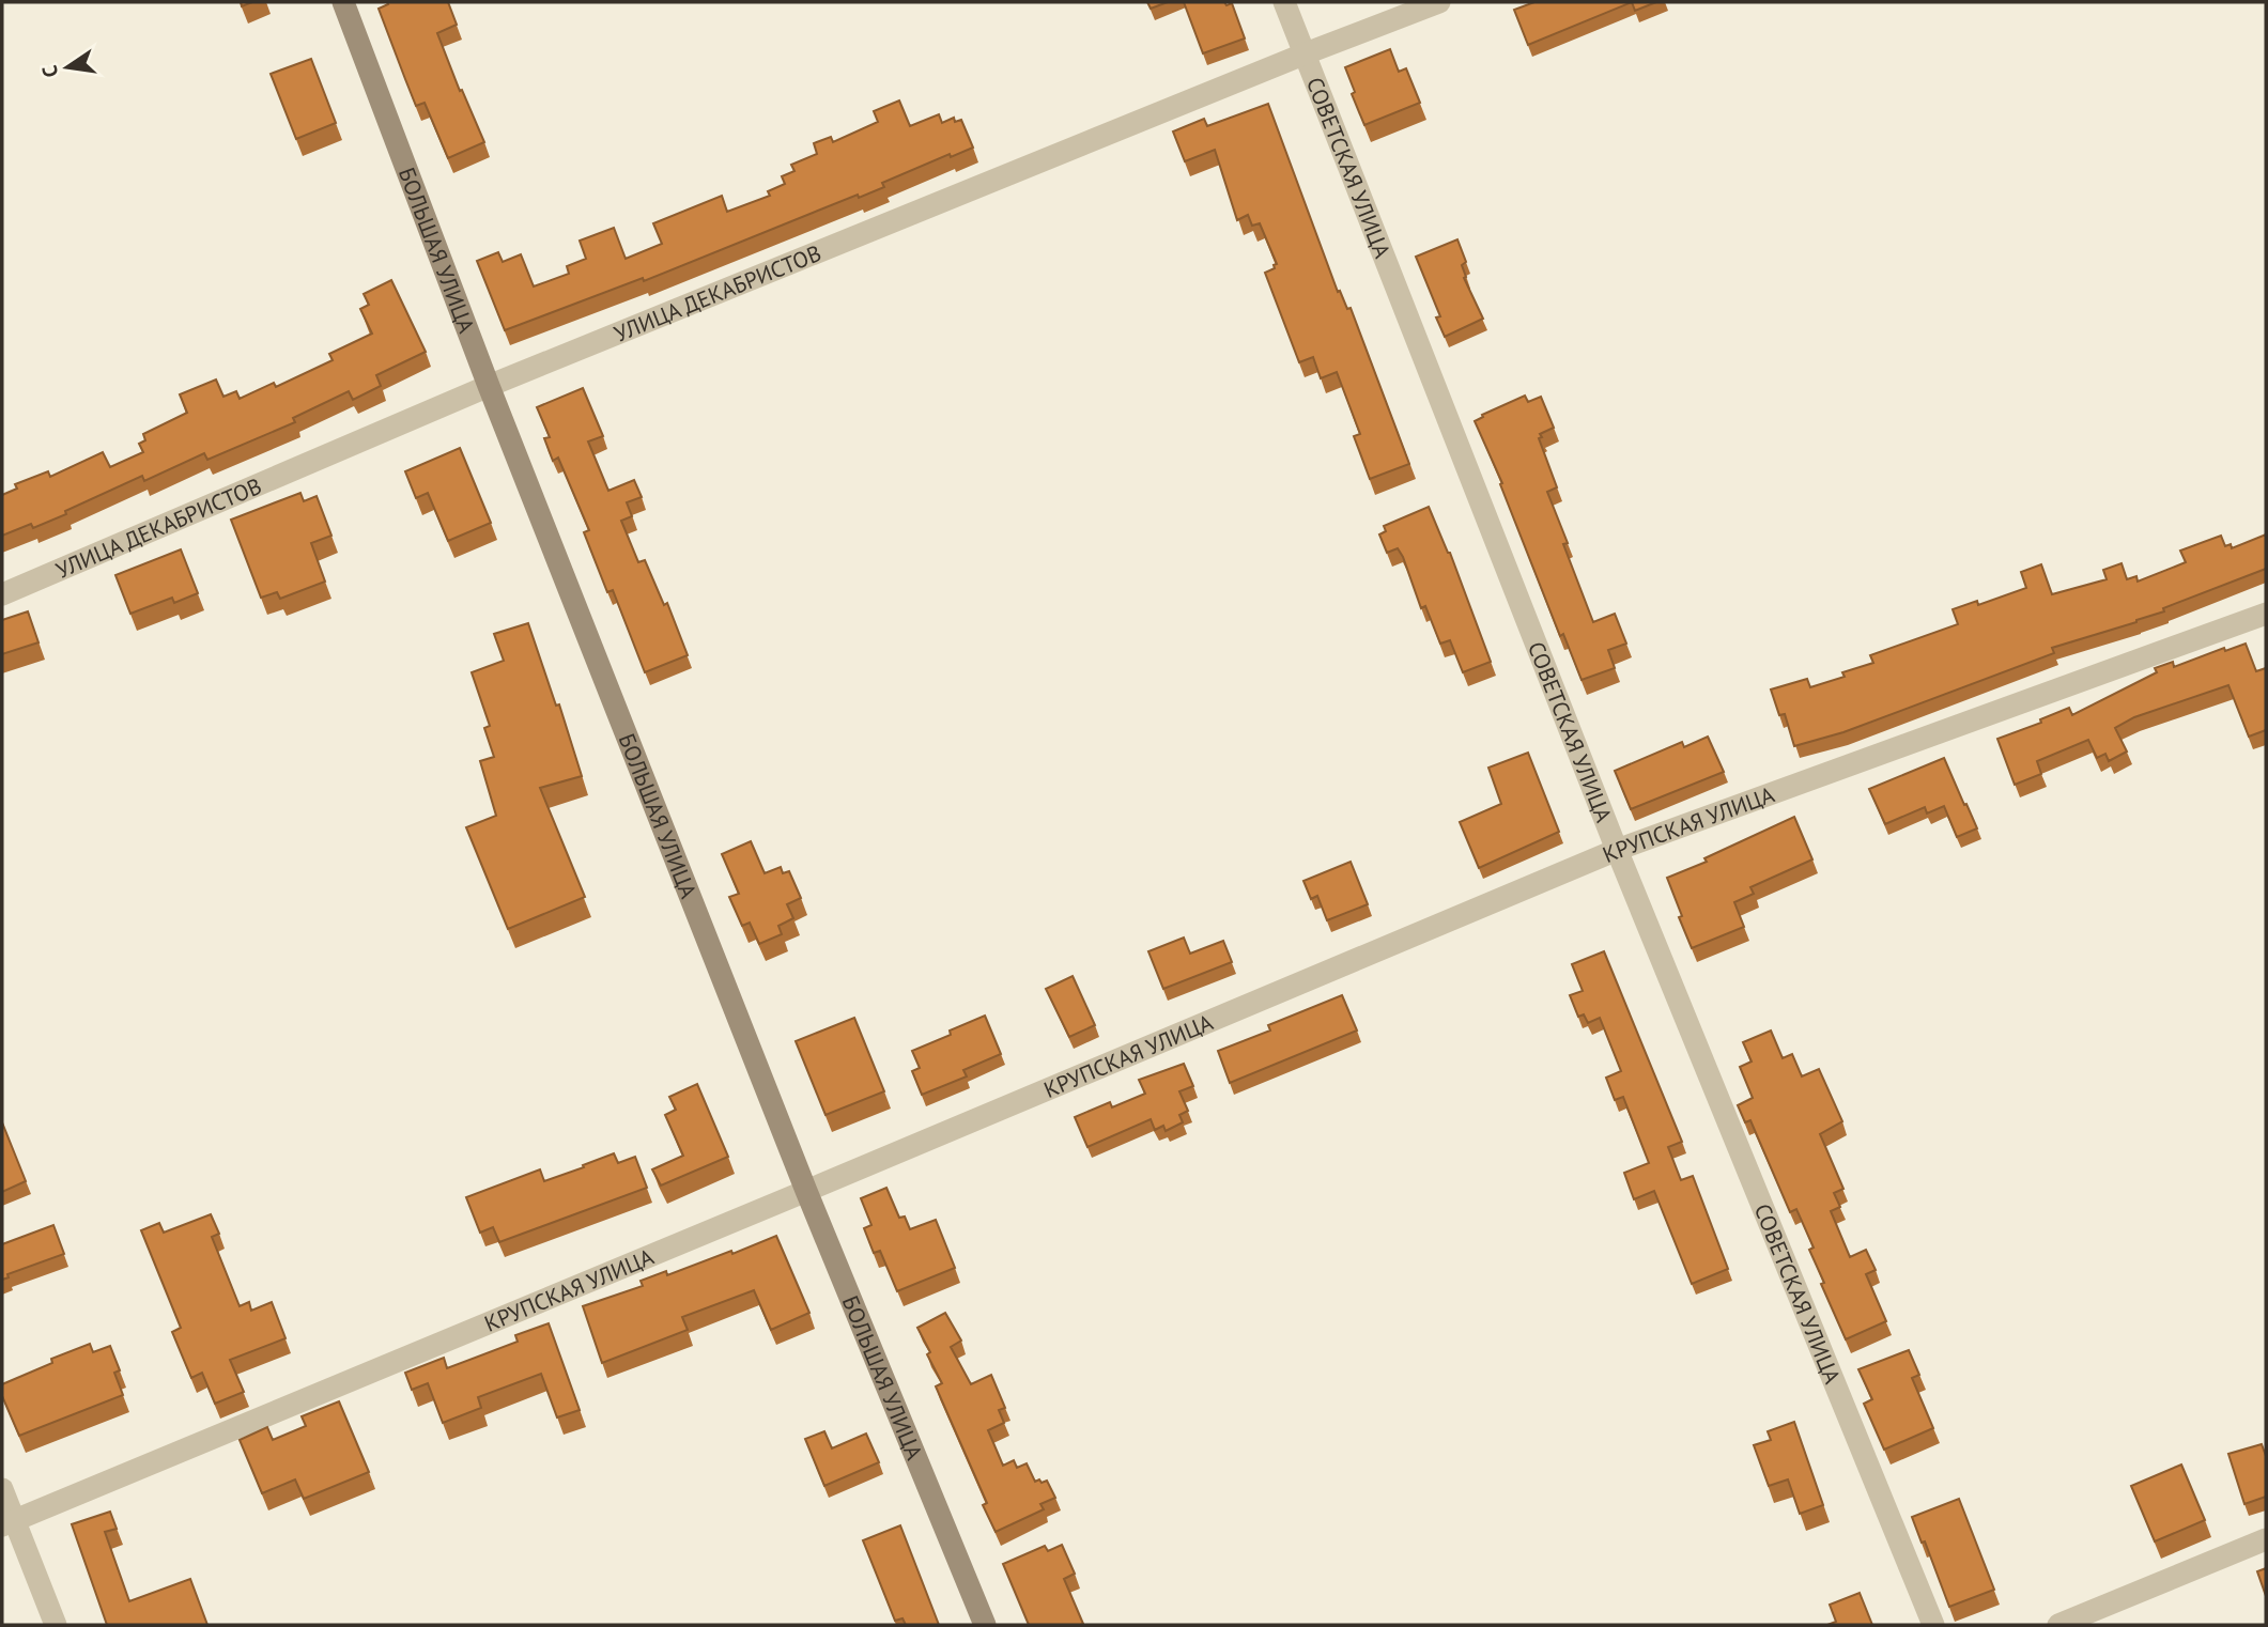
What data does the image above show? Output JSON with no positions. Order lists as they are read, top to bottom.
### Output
{
  "streets": {
    "street": [
      "СОВЕТСКАЯ УЛИЦА",
      "БОЛЬШАЯ УЛИЦА",
      "УЛИЦА ДЕКАБРИСТОВ",
      "КРУПСКАЯ УЛИЦА"
    ]
  },
  "crossings": [
    ["СОВЕТСКАЯ УЛИЦА", "УЛИЦА ДЕКАБРИСТОВ"],
    ["СОВЕТСКАЯ УЛИЦА", "КРУПСКАЯ УЛИЦА"],
    ["БОЛЬШАЯ УЛИЦА", "УЛИЦА ДЕКАБРИСТОВ"],
    ["БОЛЬШАЯ УЛИЦА", "КРУПСКАЯ УЛИЦА"]
  ],
  "north": "left"
}
